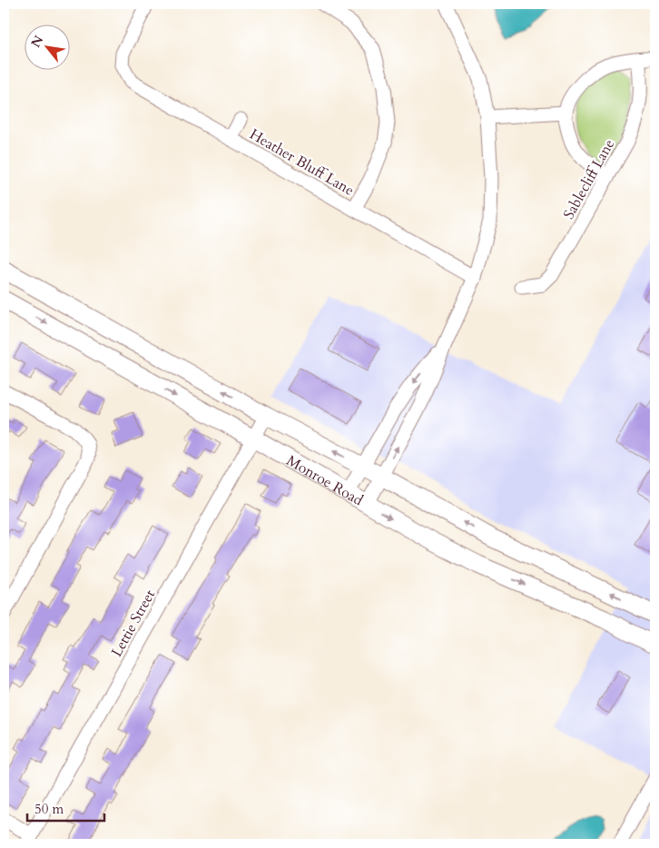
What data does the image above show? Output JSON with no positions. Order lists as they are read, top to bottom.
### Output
{
  "streets": {
    "main road": ["Monroe Road"],
    "street": ["Heather Bluff Lane", "Sablecliff Lane", "Lettie Street"]
  },
  "crossings": [
    ["Monroe Road", "Lettie Street"]
  ],
  "scale_bar": "50 m",
  "north": "top left"
}
